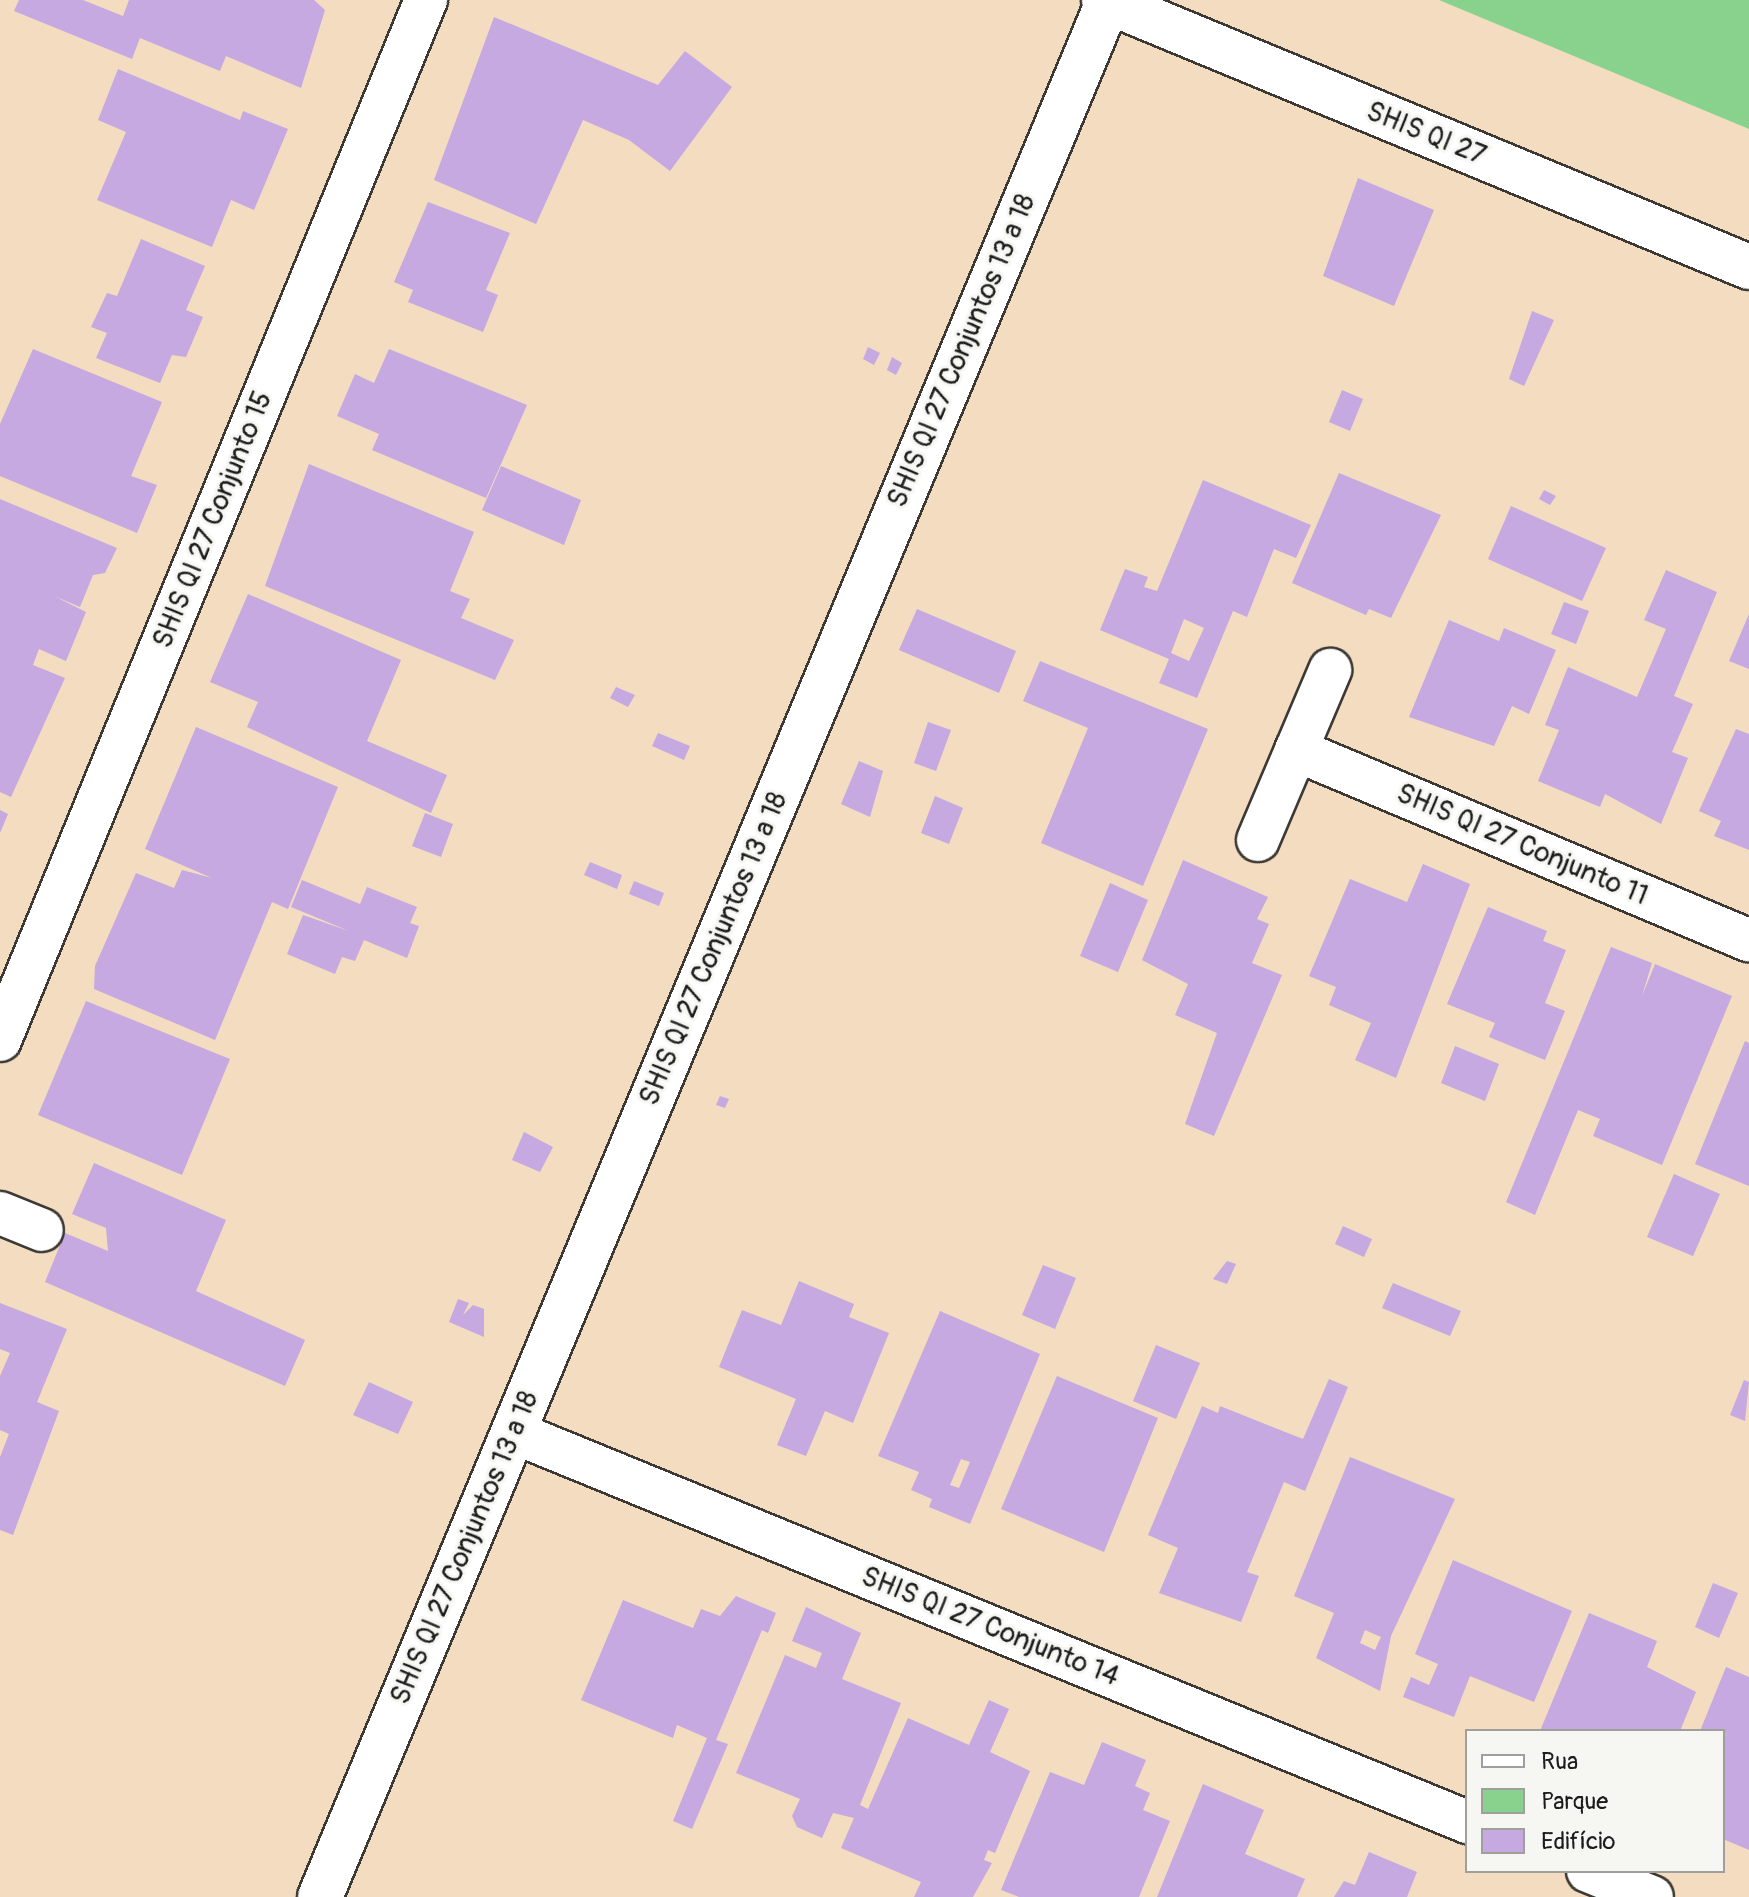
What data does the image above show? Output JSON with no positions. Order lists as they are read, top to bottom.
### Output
{
  "streets": {
    "street": [
      "SHIS QI 27",
      "SHIS QI 27 Conjuntos 13 a 18",
      "SHIS QI 27 Conjunto 15",
      "SHIS QI 27 Conjunto 11",
      "SHIS QI 27 Conjunto 14"
    ]
  },
  "crossings": [
    ["SHIS QI 27", "SHIS QI 27 Conjuntos 13 a 18"],
    ["SHIS QI 27 Conjuntos 13 a 18", "SHIS QI 27 Conjunto 14"]
  ],
  "legend": ["Rua", "Parque", "Edifício"]
}
